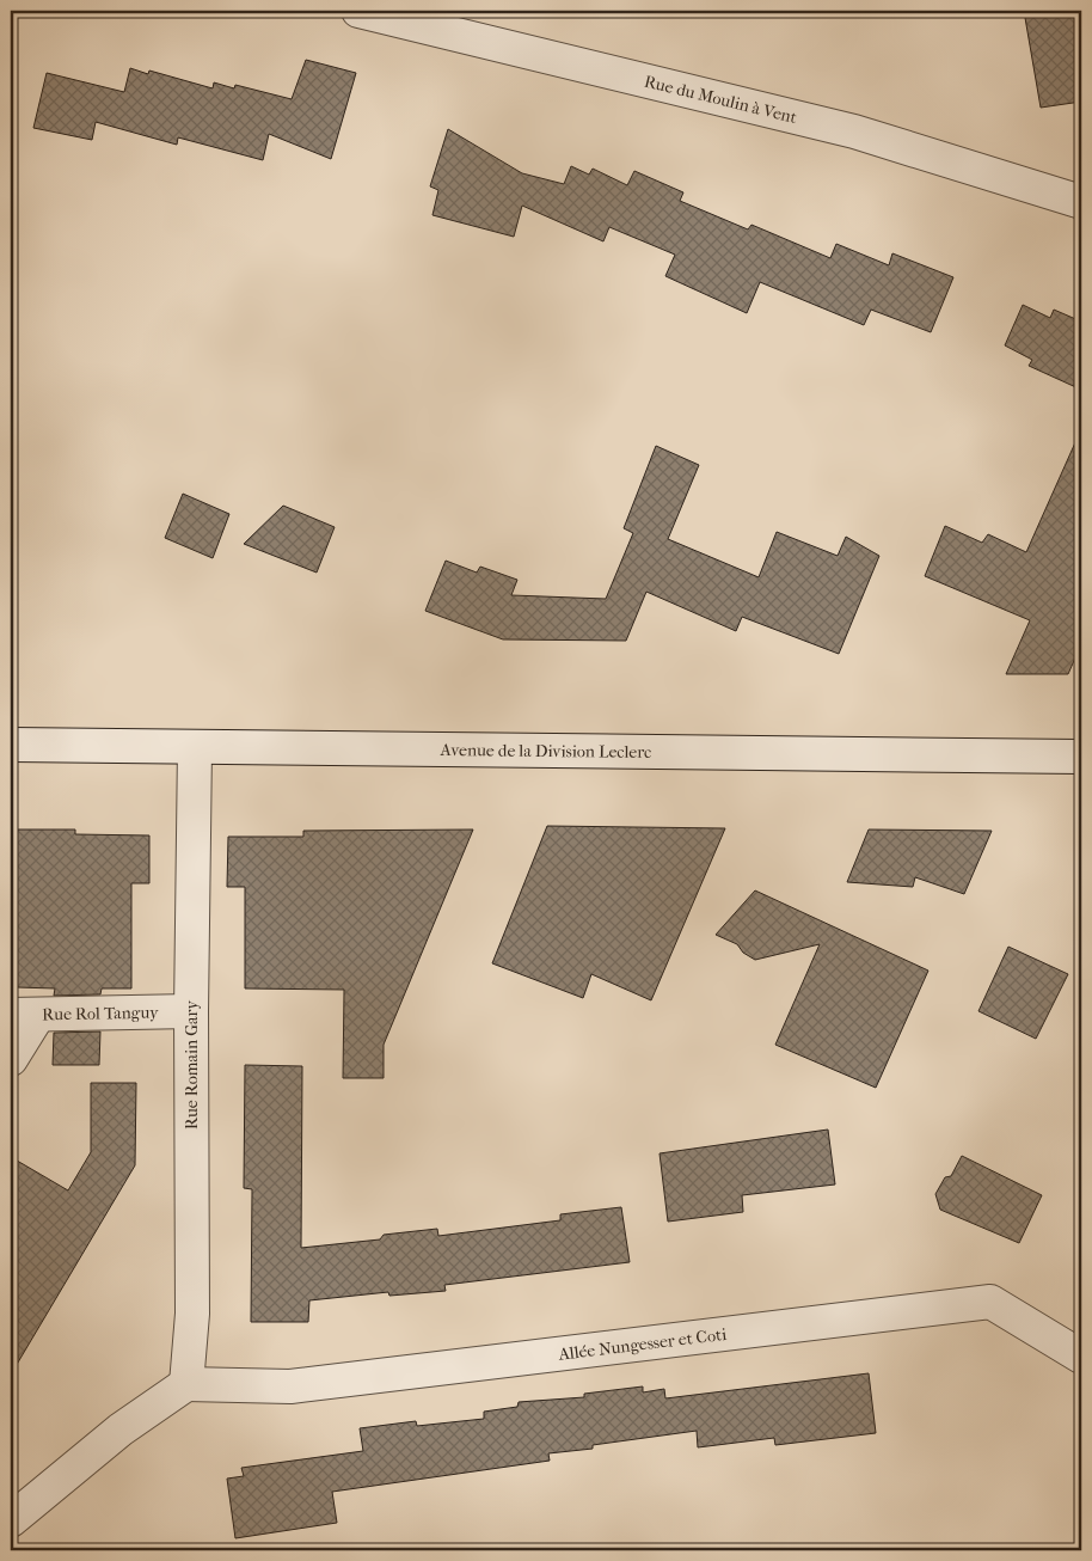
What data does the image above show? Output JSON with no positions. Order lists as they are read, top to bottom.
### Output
{
  "streets": {
    "street": [
      "Rue du Moulin à Vent",
      "Avenue de la Division Leclerc",
      "Rue Rol Tanguy",
      "Rue Romain Gary",
      "Allée Nungesser et Coti"
    ]
  },
  "crossings": [
    ["Avenue de la Division Leclerc", "Rue Romain Gary"],
    ["Rue Rol Tanguy", "Rue Romain Gary"],
    ["Rue Romain Gary", "Allée Nungesser et Coti"]
  ]
}
